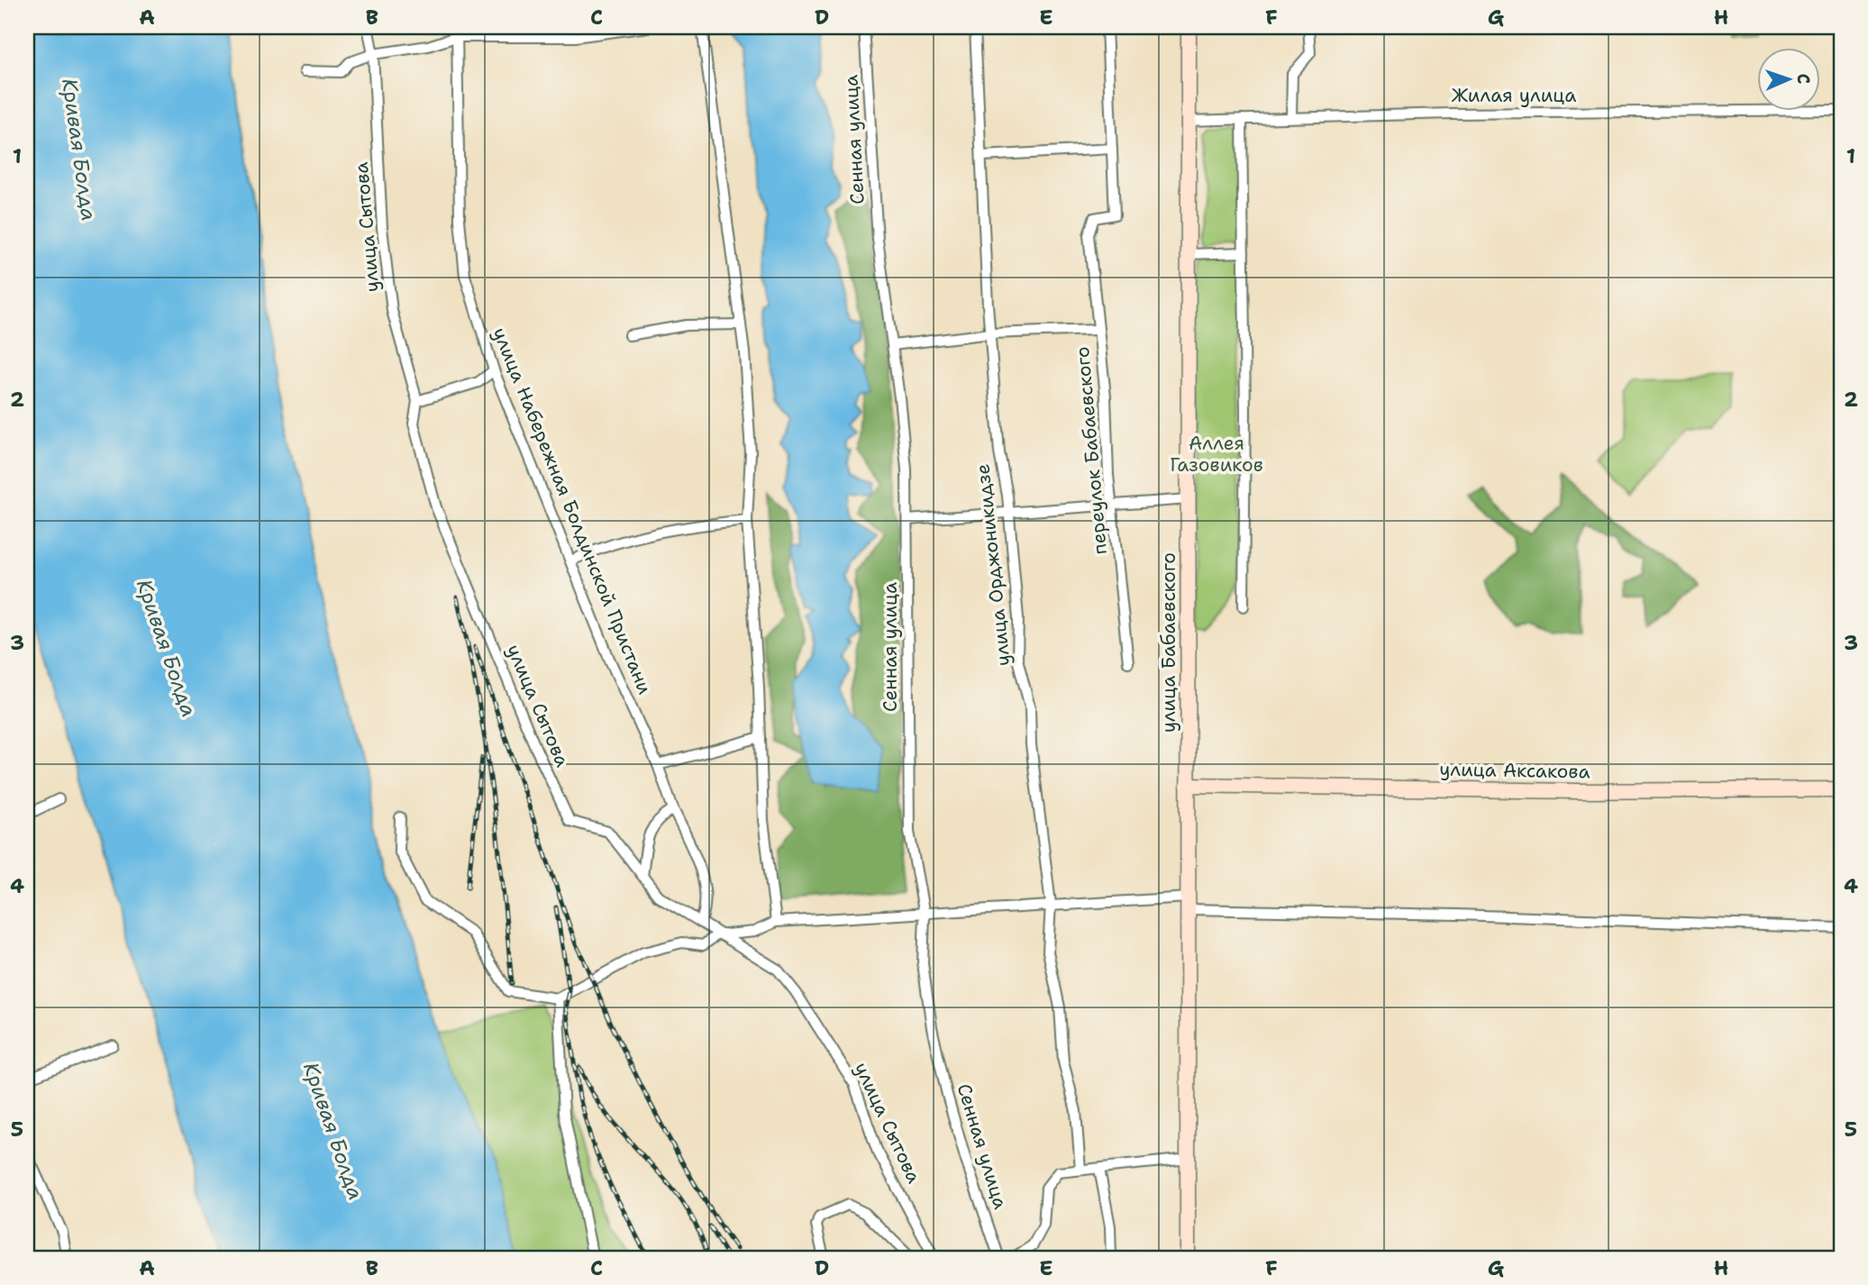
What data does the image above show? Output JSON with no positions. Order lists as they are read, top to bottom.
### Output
{
  "streets": {
    "main road": ["улица Бабаевского", "улица Аксакова"],
    "street": [
      "Жилая улица",
      "Сенная улица",
      "улица Сытова",
      "переулок Бабаевского",
      "улица Набережная Болдинской Пристани",
      "улица Орджоникидзе"
    ]
  },
  "crossings": [
    ["Жилая улица", "улица Бабаевского"],
    ["улица Сытова", "улица Набережная Болдинской Пристани"],
    ["улица Бабаевского", "улица Аксакова"]
  ],
  "water": ["Кривая Болда"],
  "parks": ["Аллея Газовиков"],
  "north": "right",
  "grid": {
    "columns": [
      "A",
      "B",
      "C",
      "D",
      "E",
      "F",
      "G",
      "H"
    ],
    "rows": [
      "1",
      "2",
      "3",
      "4",
      "5"
    ]
  }
}
